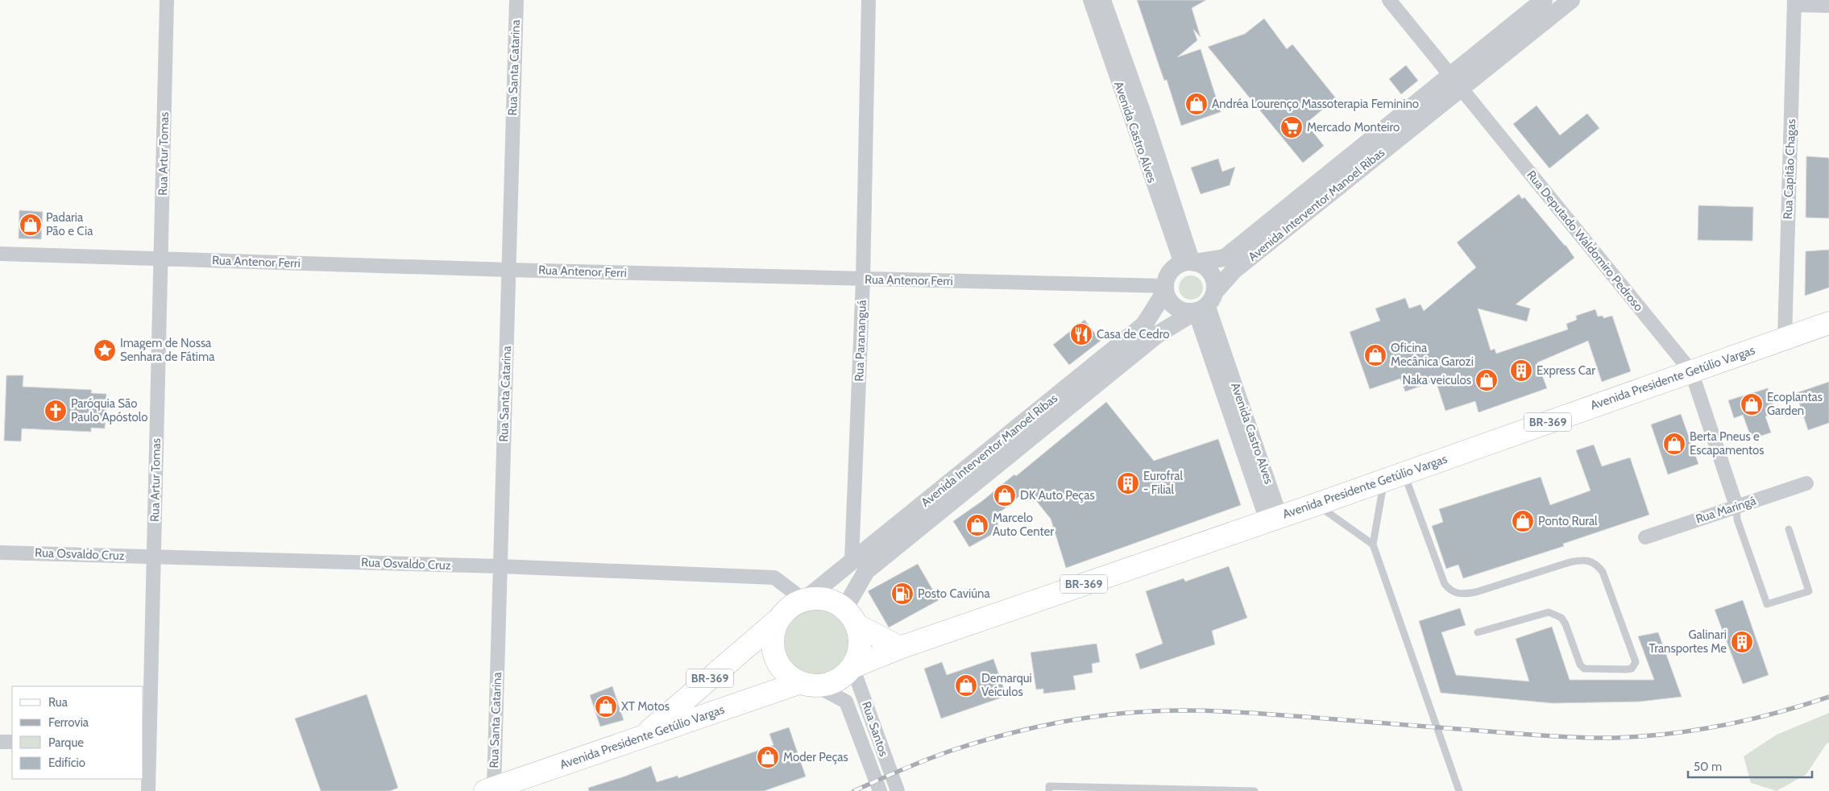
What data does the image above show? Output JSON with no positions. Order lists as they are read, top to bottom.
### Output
{
  "streets": {
    "main road": ["Avenida Presidente Getúlio Vargas", "BR-369"],
    "street": [
      "Rua Santa Catarina",
      "Avenida Castro Alves",
      "Rua Artur Tomas",
      "Rua Capitão Chagas",
      "Avenida Interventor Manoel Ribas",
      "Rua Deputado Waldomiro Pedroso",
      "Rua Antenor Ferri",
      "Rua Parananguá",
      "Rua Maringá",
      "Rua Osvaldo Cruz",
      "Rua Santos"
    ]
  },
  "crossings": [
    ["Rua Santa Catarina", "Rua Antenor Ferri"],
    ["Rua Santa Catarina", "Avenida Presidente Getúlio Vargas"],
    ["Rua Santa Catarina", "Rua Osvaldo Cruz"],
    ["Avenida Castro Alves", "Avenida Interventor Manoel Ribas"],
    ["Avenida Castro Alves", "Rua Antenor Ferri"],
    ["Avenida Castro Alves", "Avenida Presidente Getúlio Vargas"],
    ["Rua Artur Tomas", "Rua Antenor Ferri"],
    ["Rua Artur Tomas", "Rua Osvaldo Cruz"],
    ["Rua Capitão Chagas", "Avenida Presidente Getúlio Vargas"],
    ["Avenida Interventor Manoel Ribas", "Rua Deputado Waldomiro Pedroso"],
    ["Avenida Interventor Manoel Ribas", "Rua Antenor Ferri"],
    ["Avenida Interventor Manoel Ribas", "Rua Parananguá"],
    ["Avenida Interventor Manoel Ribas", "Avenida Presidente Getúlio Vargas"],
    ["Avenida Interventor Manoel Ribas", "BR-369"],
    ["Avenida Interventor Manoel Ribas", "Rua Osvaldo Cruz"],
    ["Avenida Interventor Manoel Ribas", "Rua Santos"],
    ["Rua Deputado Waldomiro Pedroso", "Avenida Presidente Getúlio Vargas"],
    ["Rua Deputado Waldomiro Pedroso", "Rua Maringá"],
    ["Rua Antenor Ferri", "Rua Parananguá"],
    ["Avenida Presidente Getúlio Vargas", "BR-369"],
    ["Avenida Presidente Getúlio Vargas", "Rua Osvaldo Cruz"],
    ["Avenida Presidente Getúlio Vargas", "Rua Santos"],
    ["BR-369", "Rua Osvaldo Cruz"],
    ["BR-369", "Rua Santos"],
    ["Rua Osvaldo Cruz", "Rua Santos"]
  ],
  "places": {
    "shop": [
      "Andréa Lourenço Massoterapia Feminino",
      "Padaria Pão e Cia",
      "Oficina Mecânica Garozi",
      "Naka veiculos",
      "Ecoplantas Garden",
      "Berta Pneus e Escapamentos",
      "DK Auto Peças",
      "Ponto Rural",
      "Marcelo Auto Center",
      "Demarqui Veículos",
      "XT Motos",
      "Moder Peças"
    ],
    "supermarket": ["Mercado Monteiro"],
    "restaurant": ["Casa de Cedro"],
    "place": ["Imagem de Nossa Senhara de Fátima"],
    "building": ["Express Car", "Eurofral - Filial", "Galinari Transportes Me"],
    "church": ["Paróquia São Paulo Apóstolo"],
    "fuel station": ["Posto Caviúna"]
  },
  "legend": [
    "Rua",
    "Ferrovia",
    "Parque",
    "Edifício"
  ],
  "scale_bar": "50 m"
}
